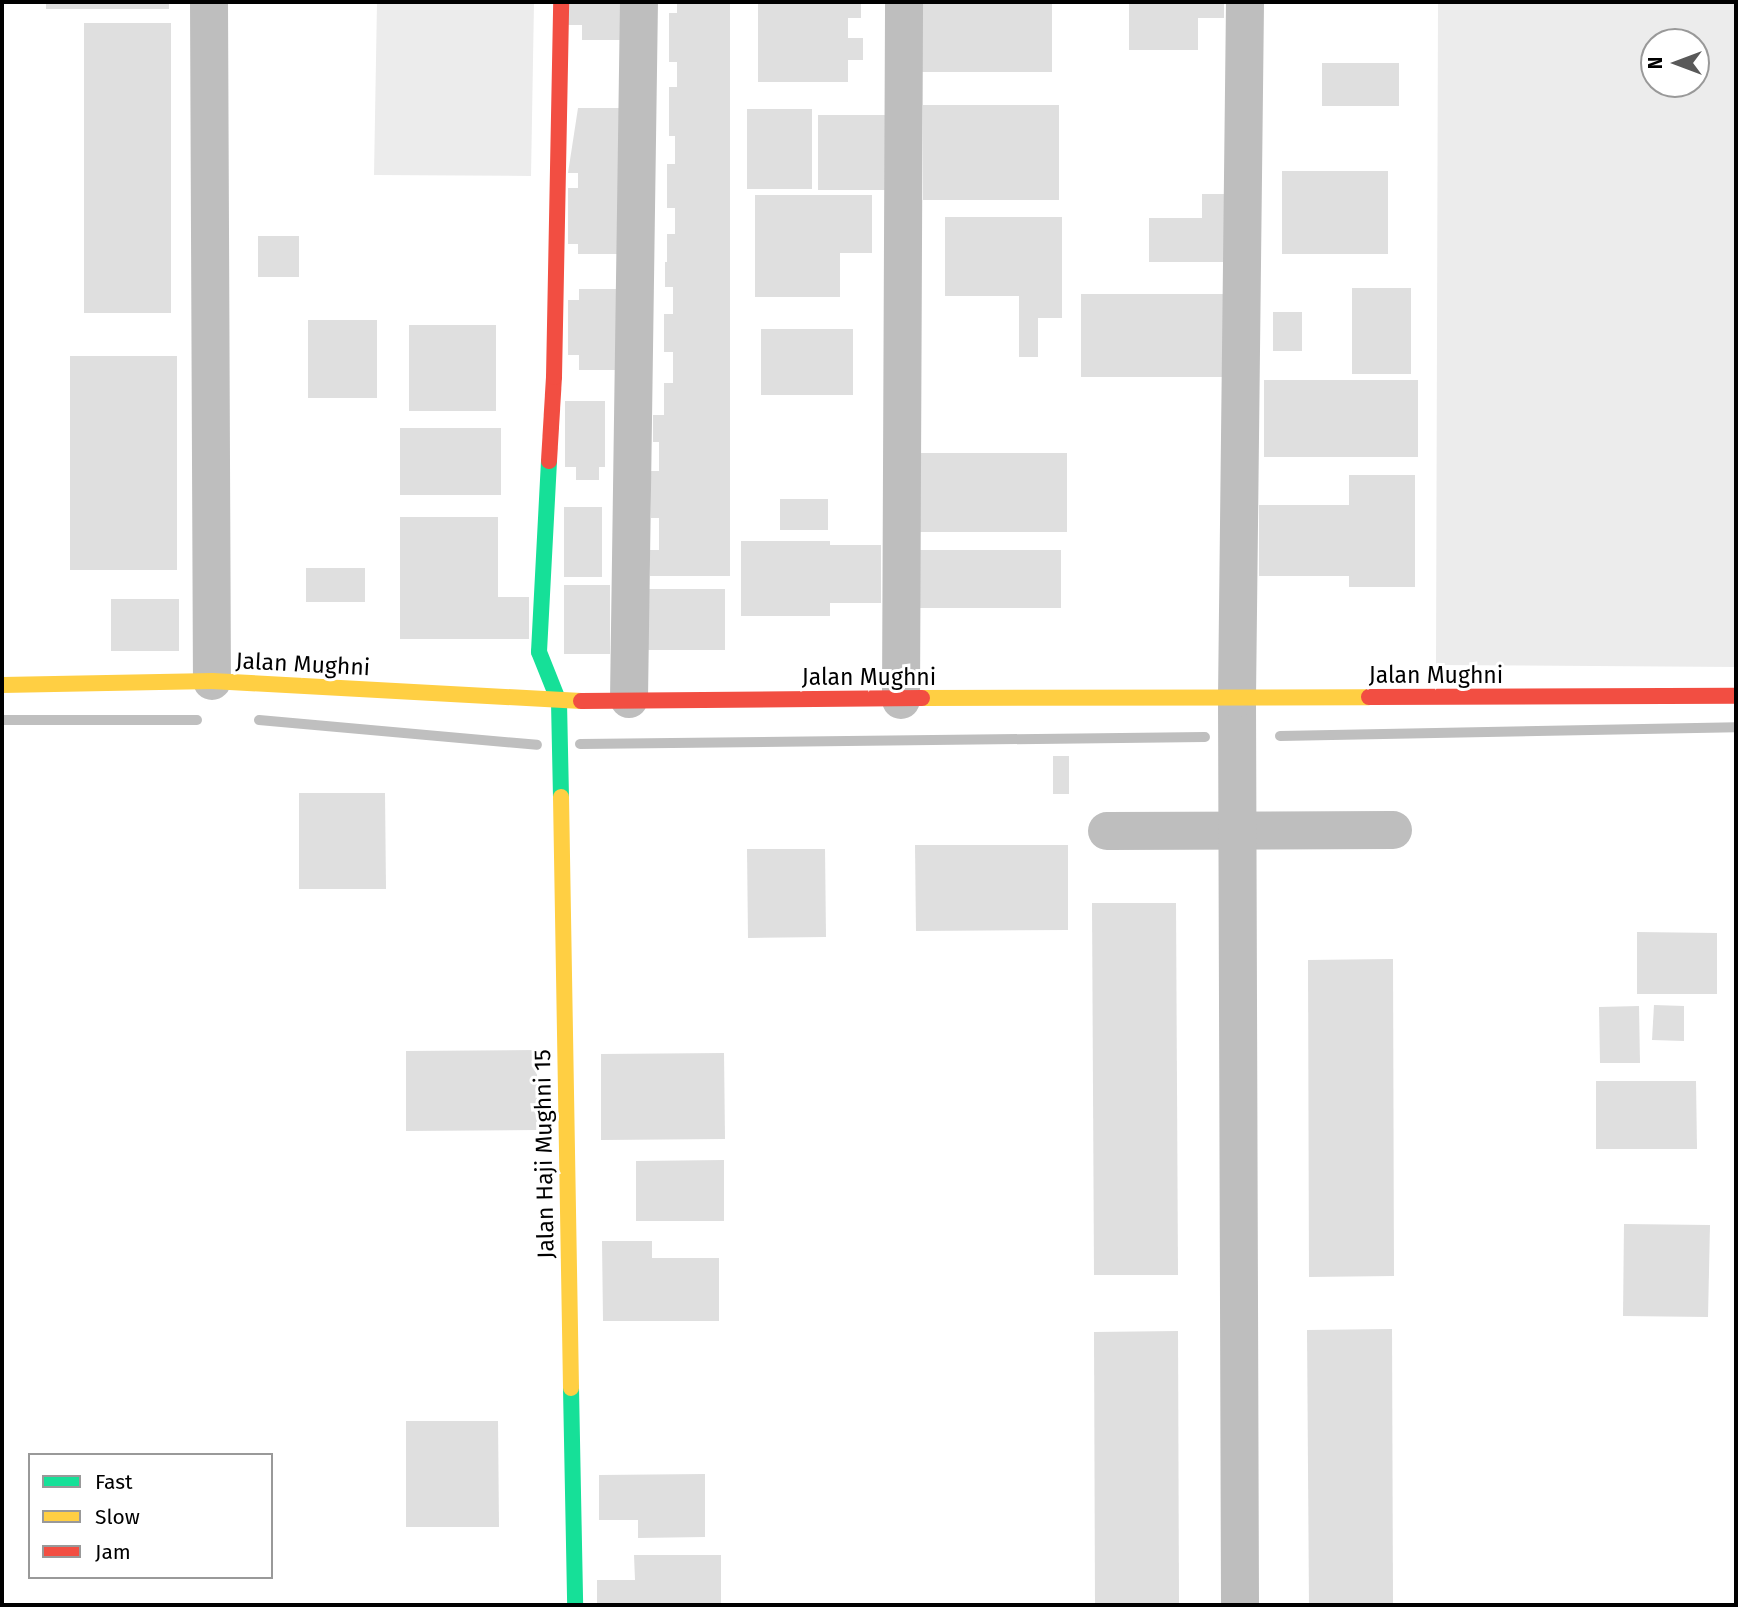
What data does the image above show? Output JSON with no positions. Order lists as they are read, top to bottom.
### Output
{
  "streets": {
    "street": ["Jalan Mughni", "Jalan Haji Mughni 15"]
  },
  "crossings": [
    ["Jalan Mughni", "Jalan Haji Mughni 15"]
  ],
  "legend": ["Fast", "Slow", "Jam"],
  "north": "left"
}
